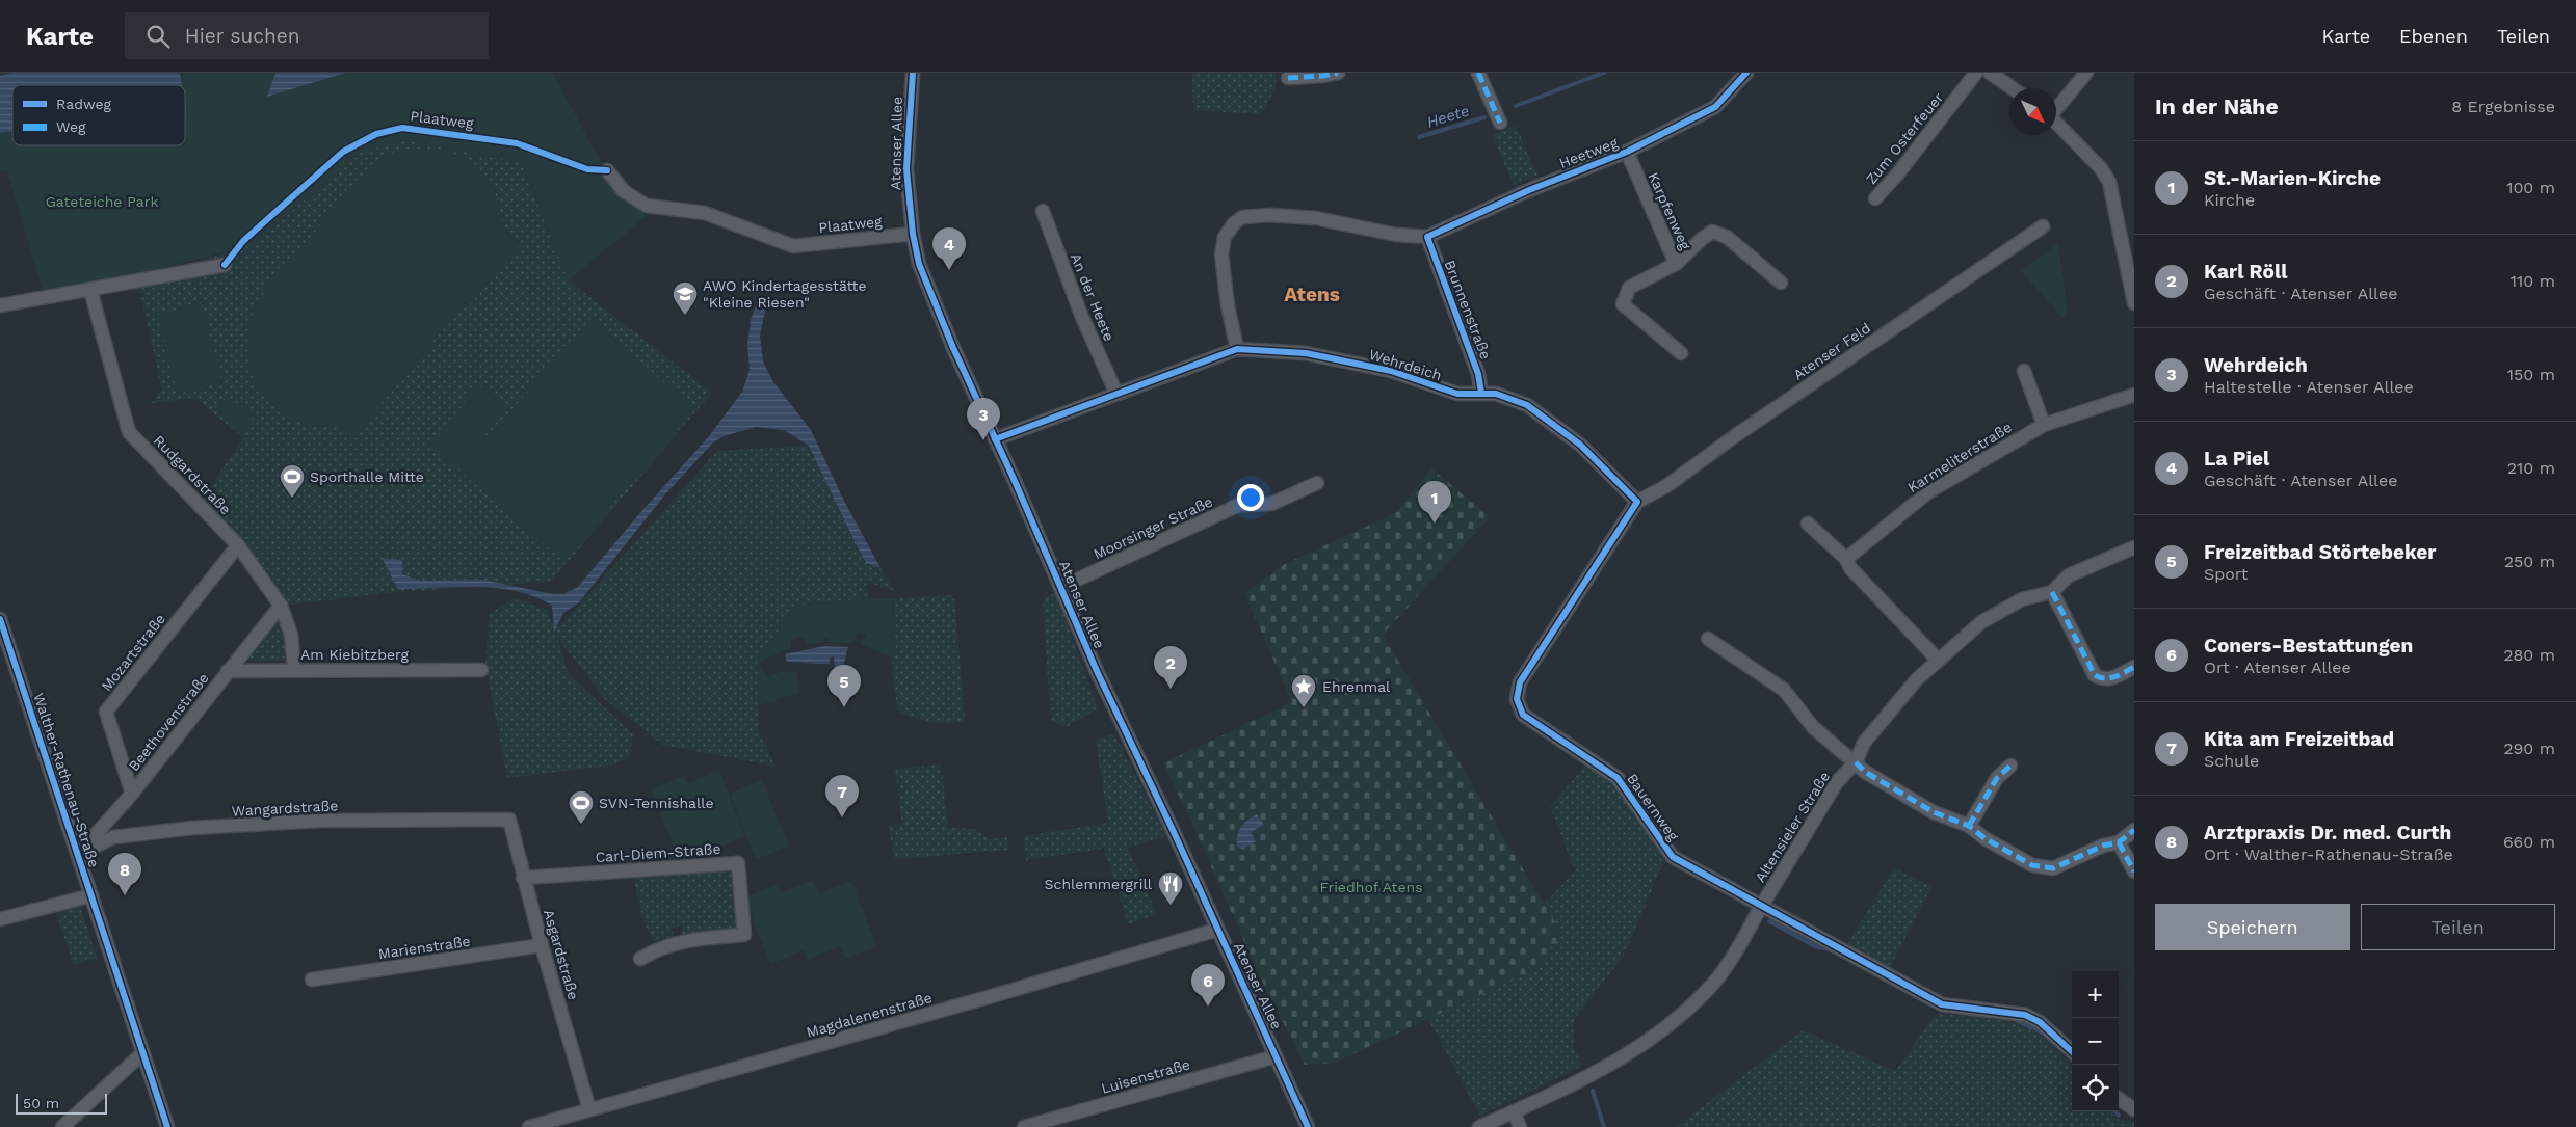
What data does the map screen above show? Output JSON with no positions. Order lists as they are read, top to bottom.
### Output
{
  "streets": {
    "street": [
      "Plaatweg",
      "Zum Osterfeuer",
      "Atenser Allee",
      "Heetweg",
      "Karpfenweg",
      "An der Heete",
      "Brunnenstraße",
      "Atenser Feld",
      "Wehrdeich",
      "Karmeliterstraße",
      "Rudgardstraße",
      "Moorsinger Straße",
      "Mozartstraße",
      "Am Kiebitzberg",
      "Beethovenstraße",
      "Walther-Rathenau-Straße",
      "Bauernweg",
      "Wangardstraße",
      "Altensieler Straße",
      "Carl-Diem-Straße",
      "Marienstraße",
      "Asgardstraße",
      "Magdalenenstraße",
      "Luisenstraße"
    ]
  },
  "crossings": [
    ["Plaatweg", "Atenser Allee"],
    ["Atenser Allee", "Wehrdeich"],
    ["Atenser Allee", "Moorsinger Straße"],
    ["Atenser Allee", "Magdalenenstraße"],
    ["Atenser Allee", "Luisenstraße"],
    ["Heetweg", "Karpfenweg"],
    ["Heetweg", "Brunnenstraße"],
    ["An der Heete", "Wehrdeich"],
    ["Brunnenstraße", "Wehrdeich"],
    ["Atenser Feld", "Bauernweg"],
    ["Rudgardstraße", "Mozartstraße"],
    ["Rudgardstraße", "Am Kiebitzberg"],
    ["Rudgardstraße", "Beethovenstraße"],
    ["Mozartstraße", "Beethovenstraße"],
    ["Am Kiebitzberg", "Beethovenstraße"],
    ["Beethovenstraße", "Walther-Rathenau-Straße"],
    ["Beethovenstraße", "Wangardstraße"],
    ["Walther-Rathenau-Straße", "Wangardstraße"],
    ["Bauernweg", "Altensieler Straße"],
    ["Wangardstraße", "Asgardstraße"],
    ["Carl-Diem-Straße", "Asgardstraße"],
    ["Marienstraße", "Asgardstraße"],
    ["Asgardstraße", "Magdalenenstraße"]
  ],
  "districts": ["Atens"],
  "water": ["Heete"],
  "parks": ["Gateteiche Park", "Friedhof Atens"],
  "places": {
    "school or university": ["AWO Kindertagesstätte \"Kleine Riesen\""],
    "sports": ["Sporthalle Mitte", "SVN-Tennishalle"],
    "place": ["Ehrenmal"],
    "restaurant": ["Schlemmergrill"]
  },
  "legend": ["Radweg", "Weg"],
  "scale_bar": "50 m",
  "north": "bottom right",
  "page": {
    "header": "Karte",
    "search": "Hier suchen",
    "nav": ["Karte", "Ebenen", "Teilen"],
    "heading": ["In der Nähe", "8 Ergebnisse"],
    "list": [
      {
        "mark": "1",
        "name": "St.-Marien-Kirche",
        "note": "Kirche",
        "value": "100 m"
      },
      {
        "mark": "2",
        "name": "Karl Röll",
        "note": "Geschäft · Atenser Allee",
        "value": "110 m"
      },
      {
        "mark": "3",
        "name": "Wehrdeich",
        "note": "Haltestelle · Atenser Allee",
        "value": "150 m"
      },
      {
        "mark": "4",
        "name": "La Piel",
        "note": "Geschäft · Atenser Allee",
        "value": "210 m"
      },
      {
        "mark": "5",
        "name": "Freizeitbad Störtebeker",
        "note": "Sport",
        "value": "250 m"
      },
      {
        "mark": "6",
        "name": "Coners-Bestattungen",
        "note": "Ort · Atenser Allee",
        "value": "280 m"
      },
      {
        "mark": "7",
        "name": "Kita am Freizeitbad",
        "note": "Schule",
        "value": "290 m"
      },
      {
        "mark": "8",
        "name": "Arztpraxis Dr. med. Curth",
        "note": "Ort · Walther-Rathenau-Straße",
        "value": "660 m"
      }
    ],
    "pins": [
      "4",
      "3",
      "1",
      "2",
      "5",
      "7",
      "8",
      "6"
    ],
    "buttons": ["Speichern", "Teilen"],
    "map_buttons": ["+", "−"],
    "scale": "50 m"
  }
}
